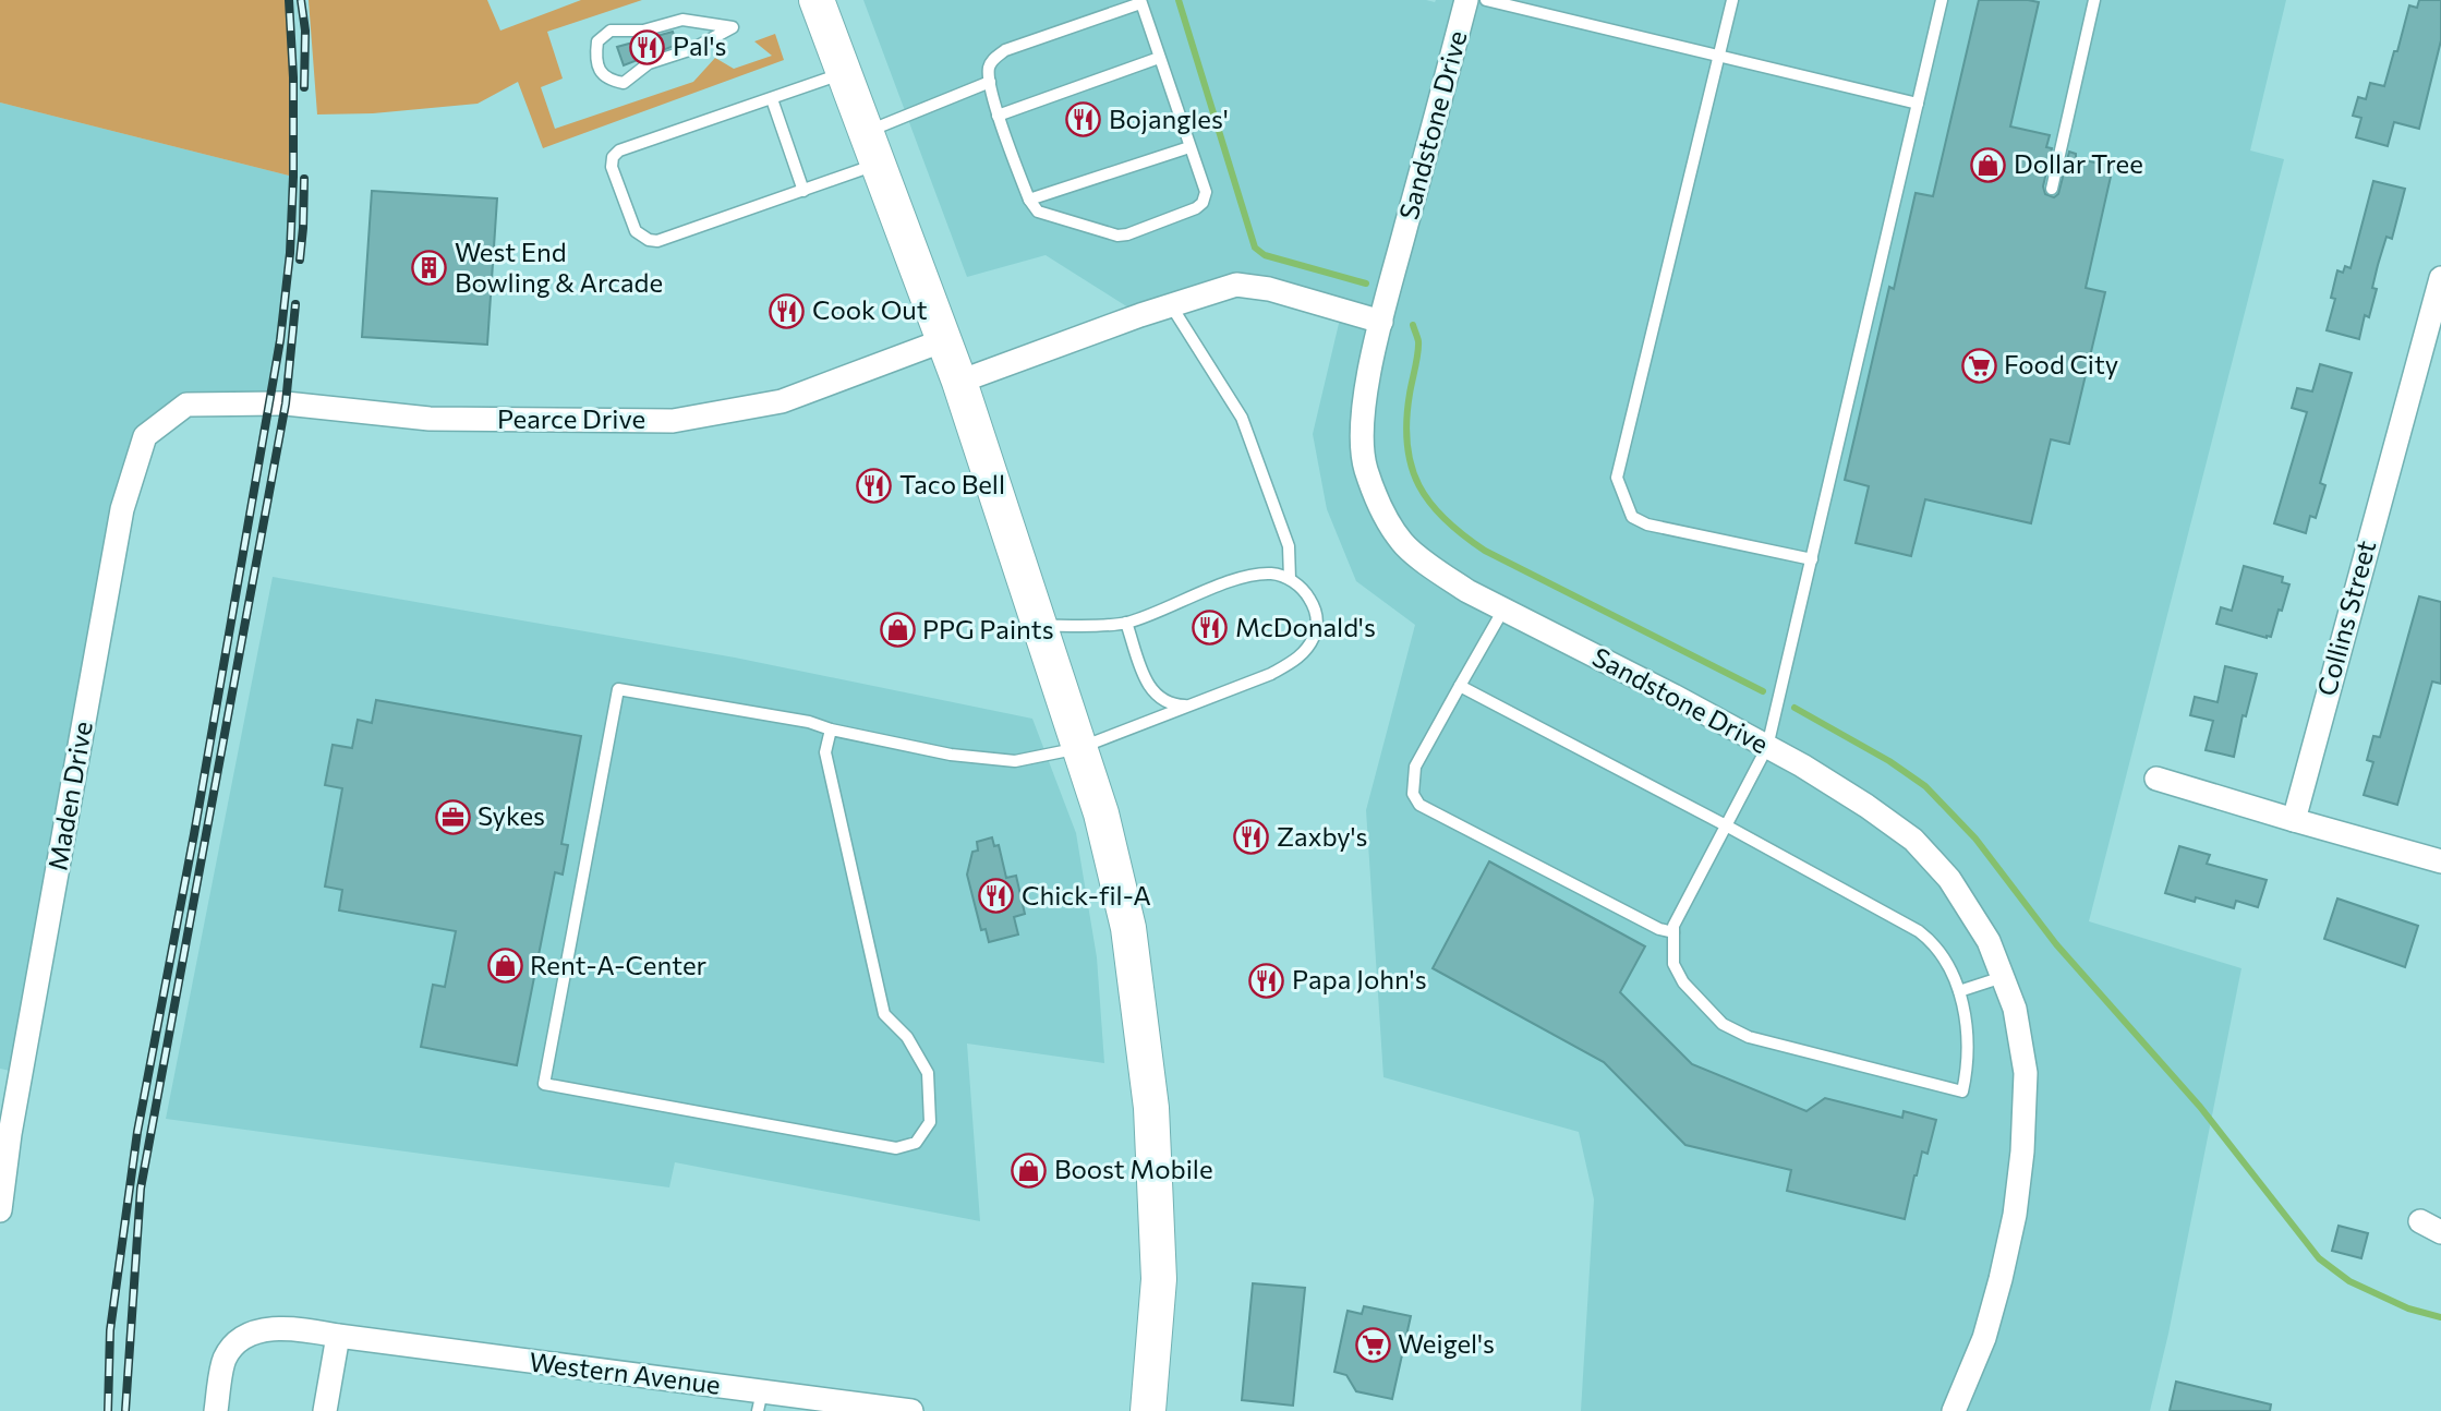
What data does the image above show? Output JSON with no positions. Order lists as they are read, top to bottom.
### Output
{
  "streets": {
    "street": [
      "Sandstone Drive",
      "Pearce Drive",
      "Collins Street",
      "Maden Drive",
      "Western Avenue"
    ]
  },
  "crossings": [
    ["Pearce Drive", "Maden Drive"]
  ],
  "places": {
    "restaurant": [
      "Pal's",
      "Bojangles'",
      "Cook Out",
      "Taco Bell",
      "McDonald's",
      "Zaxby's",
      "Chick-fil-A",
      "Papa John's"
    ],
    "shop": [
      "Dollar Tree",
      "PPG Paints",
      "Rent-A-Center",
      "Boost Mobile"
    ],
    "building": ["West End Bowling & Arcade"],
    "supermarket": ["Food City", "Weigel's"],
    "office": ["Sykes"]
  }
}
